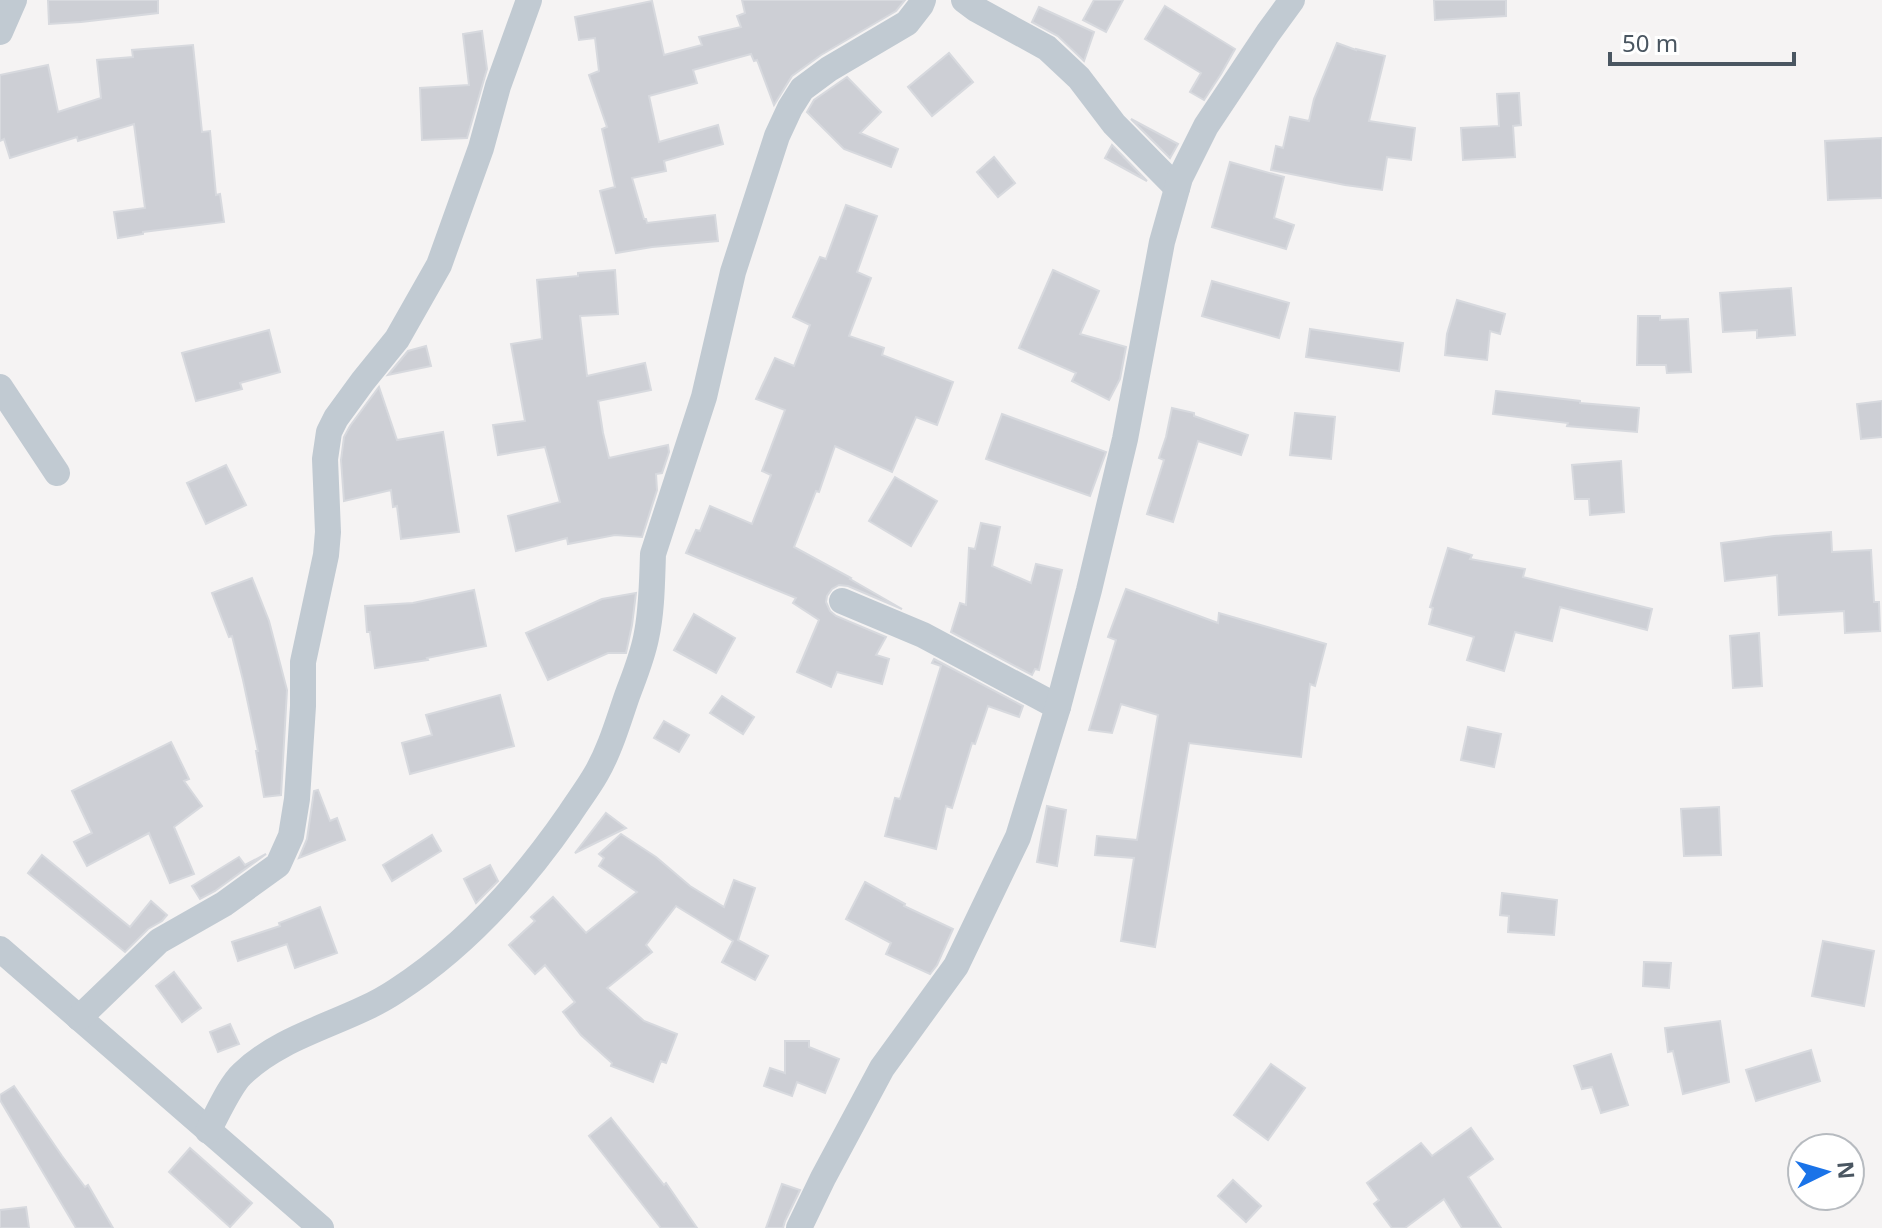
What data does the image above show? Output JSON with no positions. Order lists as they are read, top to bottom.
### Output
{
  "scale_bar": "50 m",
  "north": "right"
}
